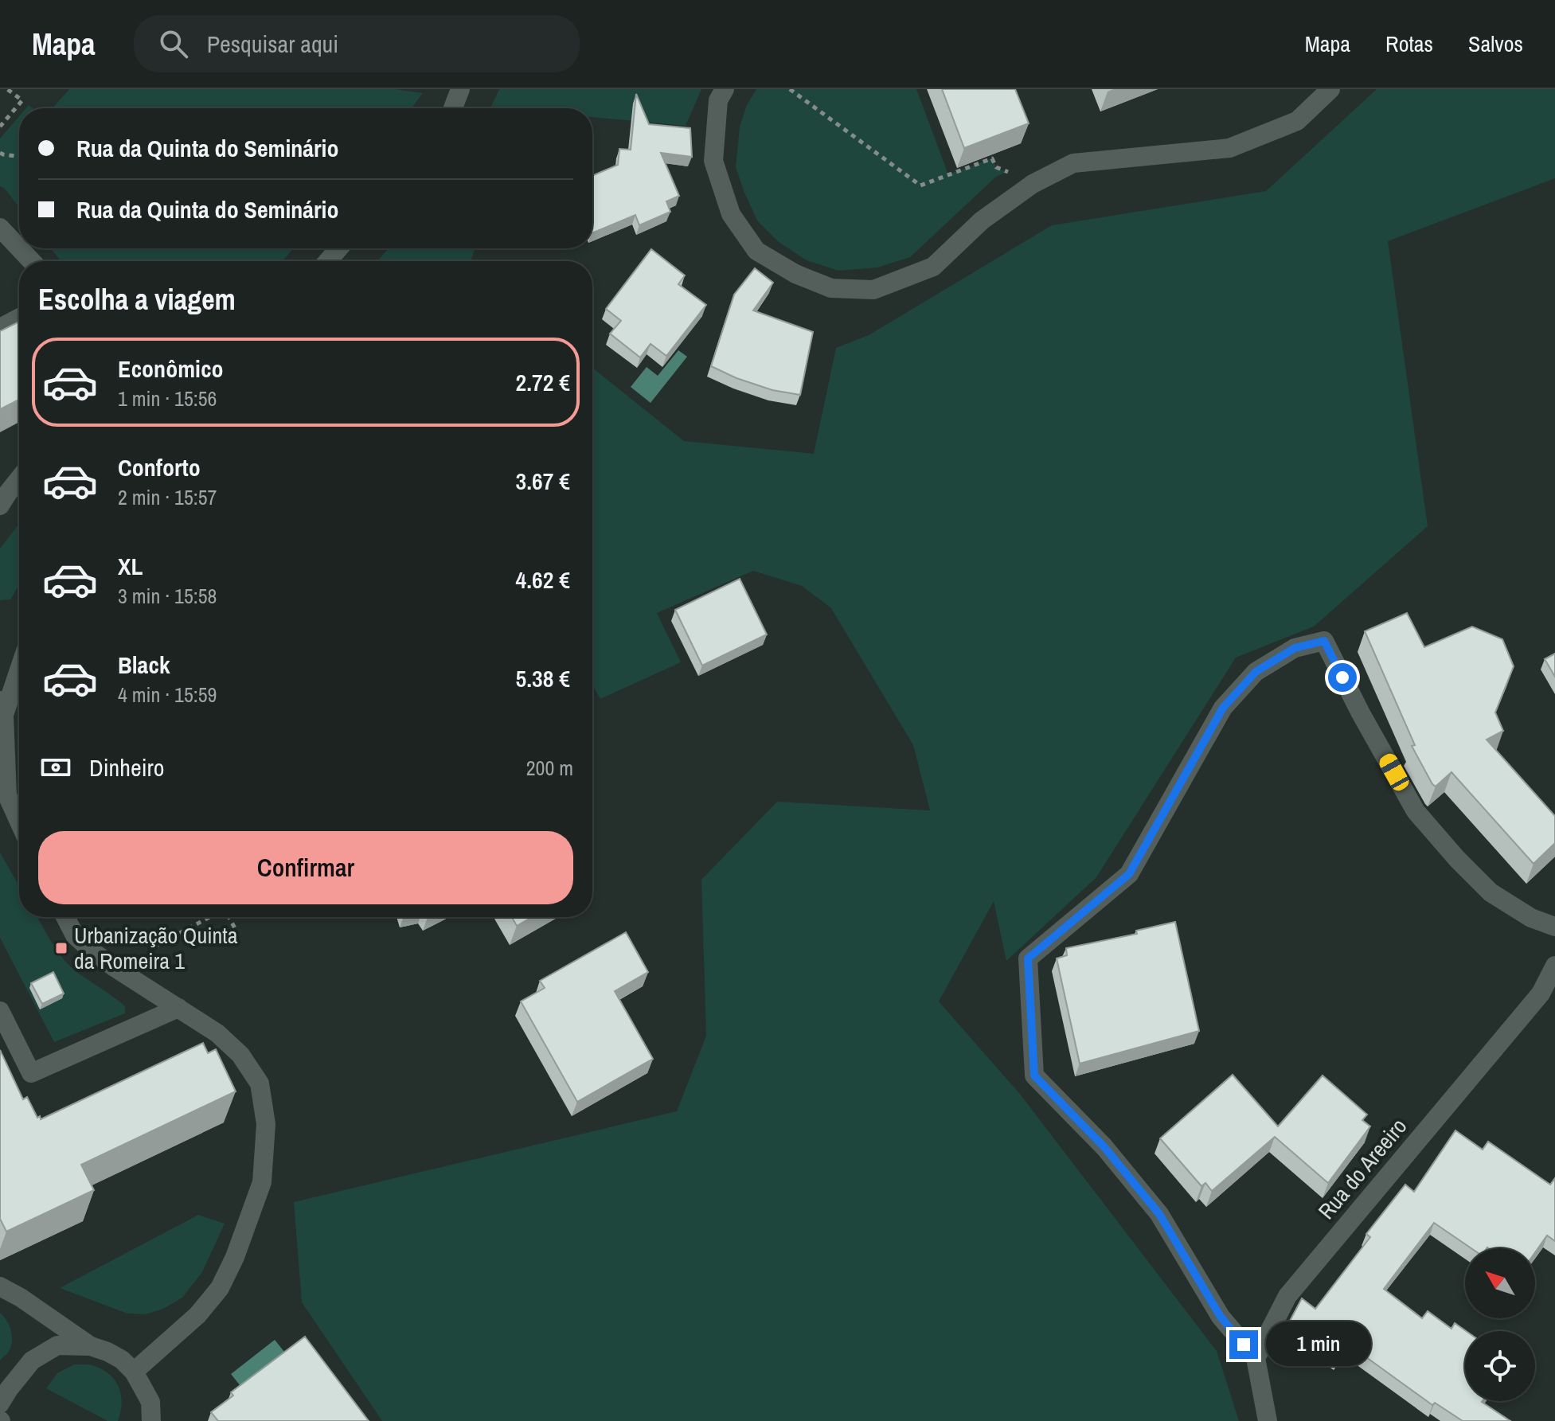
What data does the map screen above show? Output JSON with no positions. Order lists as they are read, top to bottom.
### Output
{
  "streets": {
    "street": ["Rua do Areeiro"]
  },
  "places": {
    "transit": ["Urbanização Quinta da Romeira 1"]
  },
  "north": "top left",
  "page": {
    "header": "Mapa",
    "search": "Pesquisar aqui",
    "nav": ["Mapa", "Rotas", "Salvos"],
    "banner": ["Rua da Quinta do Seminário", "Rua da Quinta do Seminário"],
    "heading": "Escolha a viagem",
    "list": [
      {
        "name": "Econômico",
        "note": "1 min · 15:56",
        "value": "2.72 €"
      },
      {
        "name": "Conforto",
        "note": "2 min · 15:57",
        "value": "3.67 €"
      },
      {
        "name": "XL",
        "note": "3 min · 15:58",
        "value": "4.62 €"
      },
      {
        "name": "Black",
        "note": "4 min · 15:59",
        "value": "5.38 €"
      }
    ],
    "pay": ["Dinheiro", "200 m"],
    "buttons": "Confirmar",
    "bubble": "1 min"
  }
}
